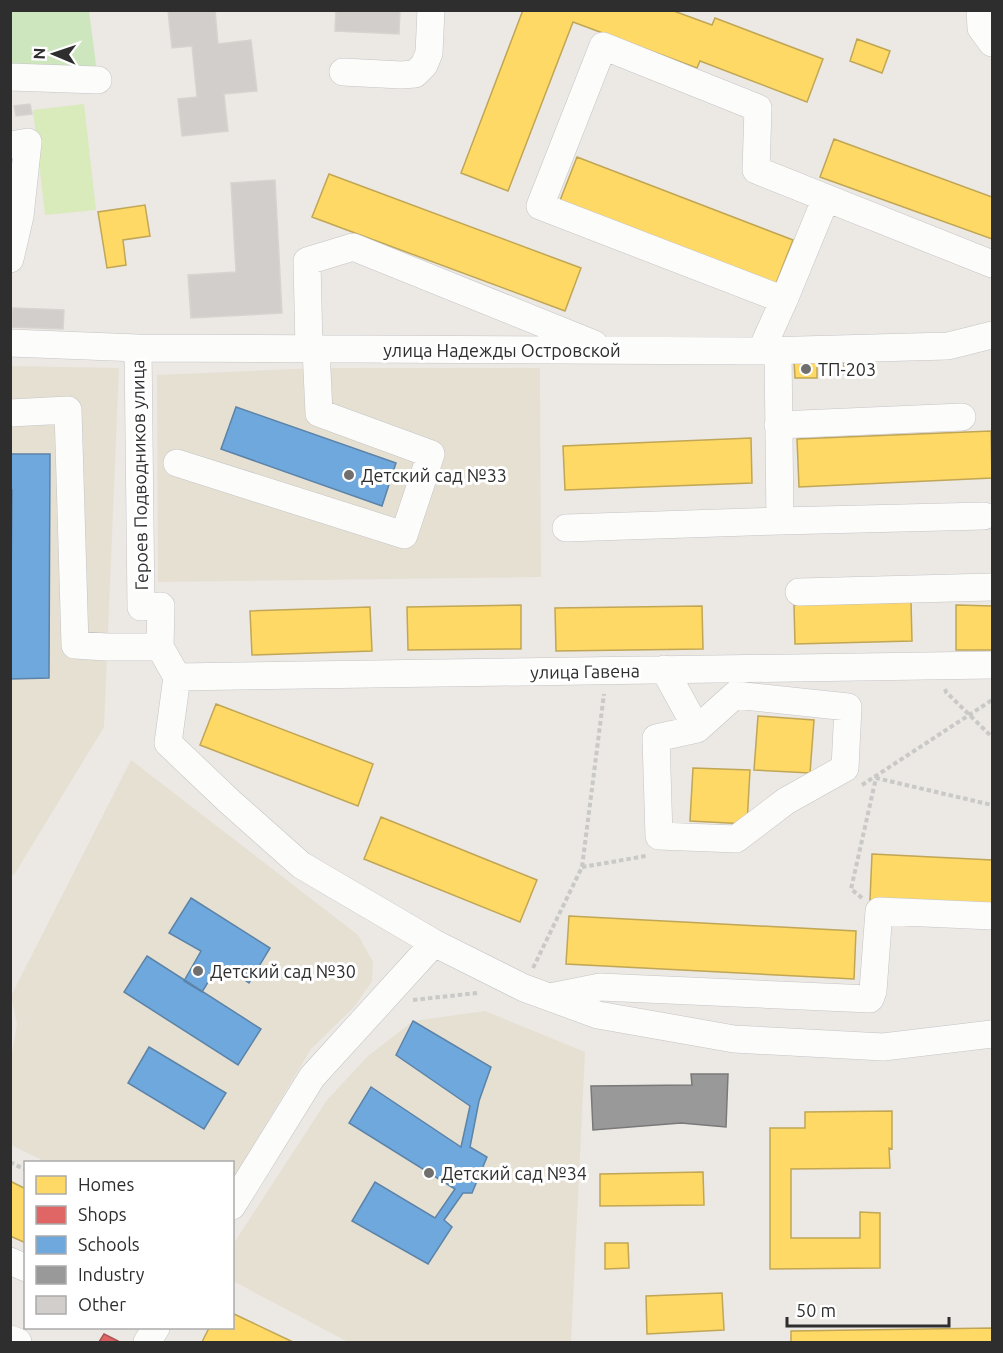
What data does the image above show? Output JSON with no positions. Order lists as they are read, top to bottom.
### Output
{
  "streets": {
    "street": ["улица Надежды Островской", "Героев Подводников улица", "улица Гавена"]
  },
  "crossings": [
    ["улица Надежды Островской", "Героев Подводников улица"]
  ],
  "places": [
    "ТП-203",
    "Детский сад №33",
    "Детский сад №30",
    "Детский сад №34"
  ],
  "legend": [
    "Homes",
    "Shops",
    "Schools",
    "Industry",
    "Other"
  ],
  "scale_bar": "50 m",
  "north": "left"
}
